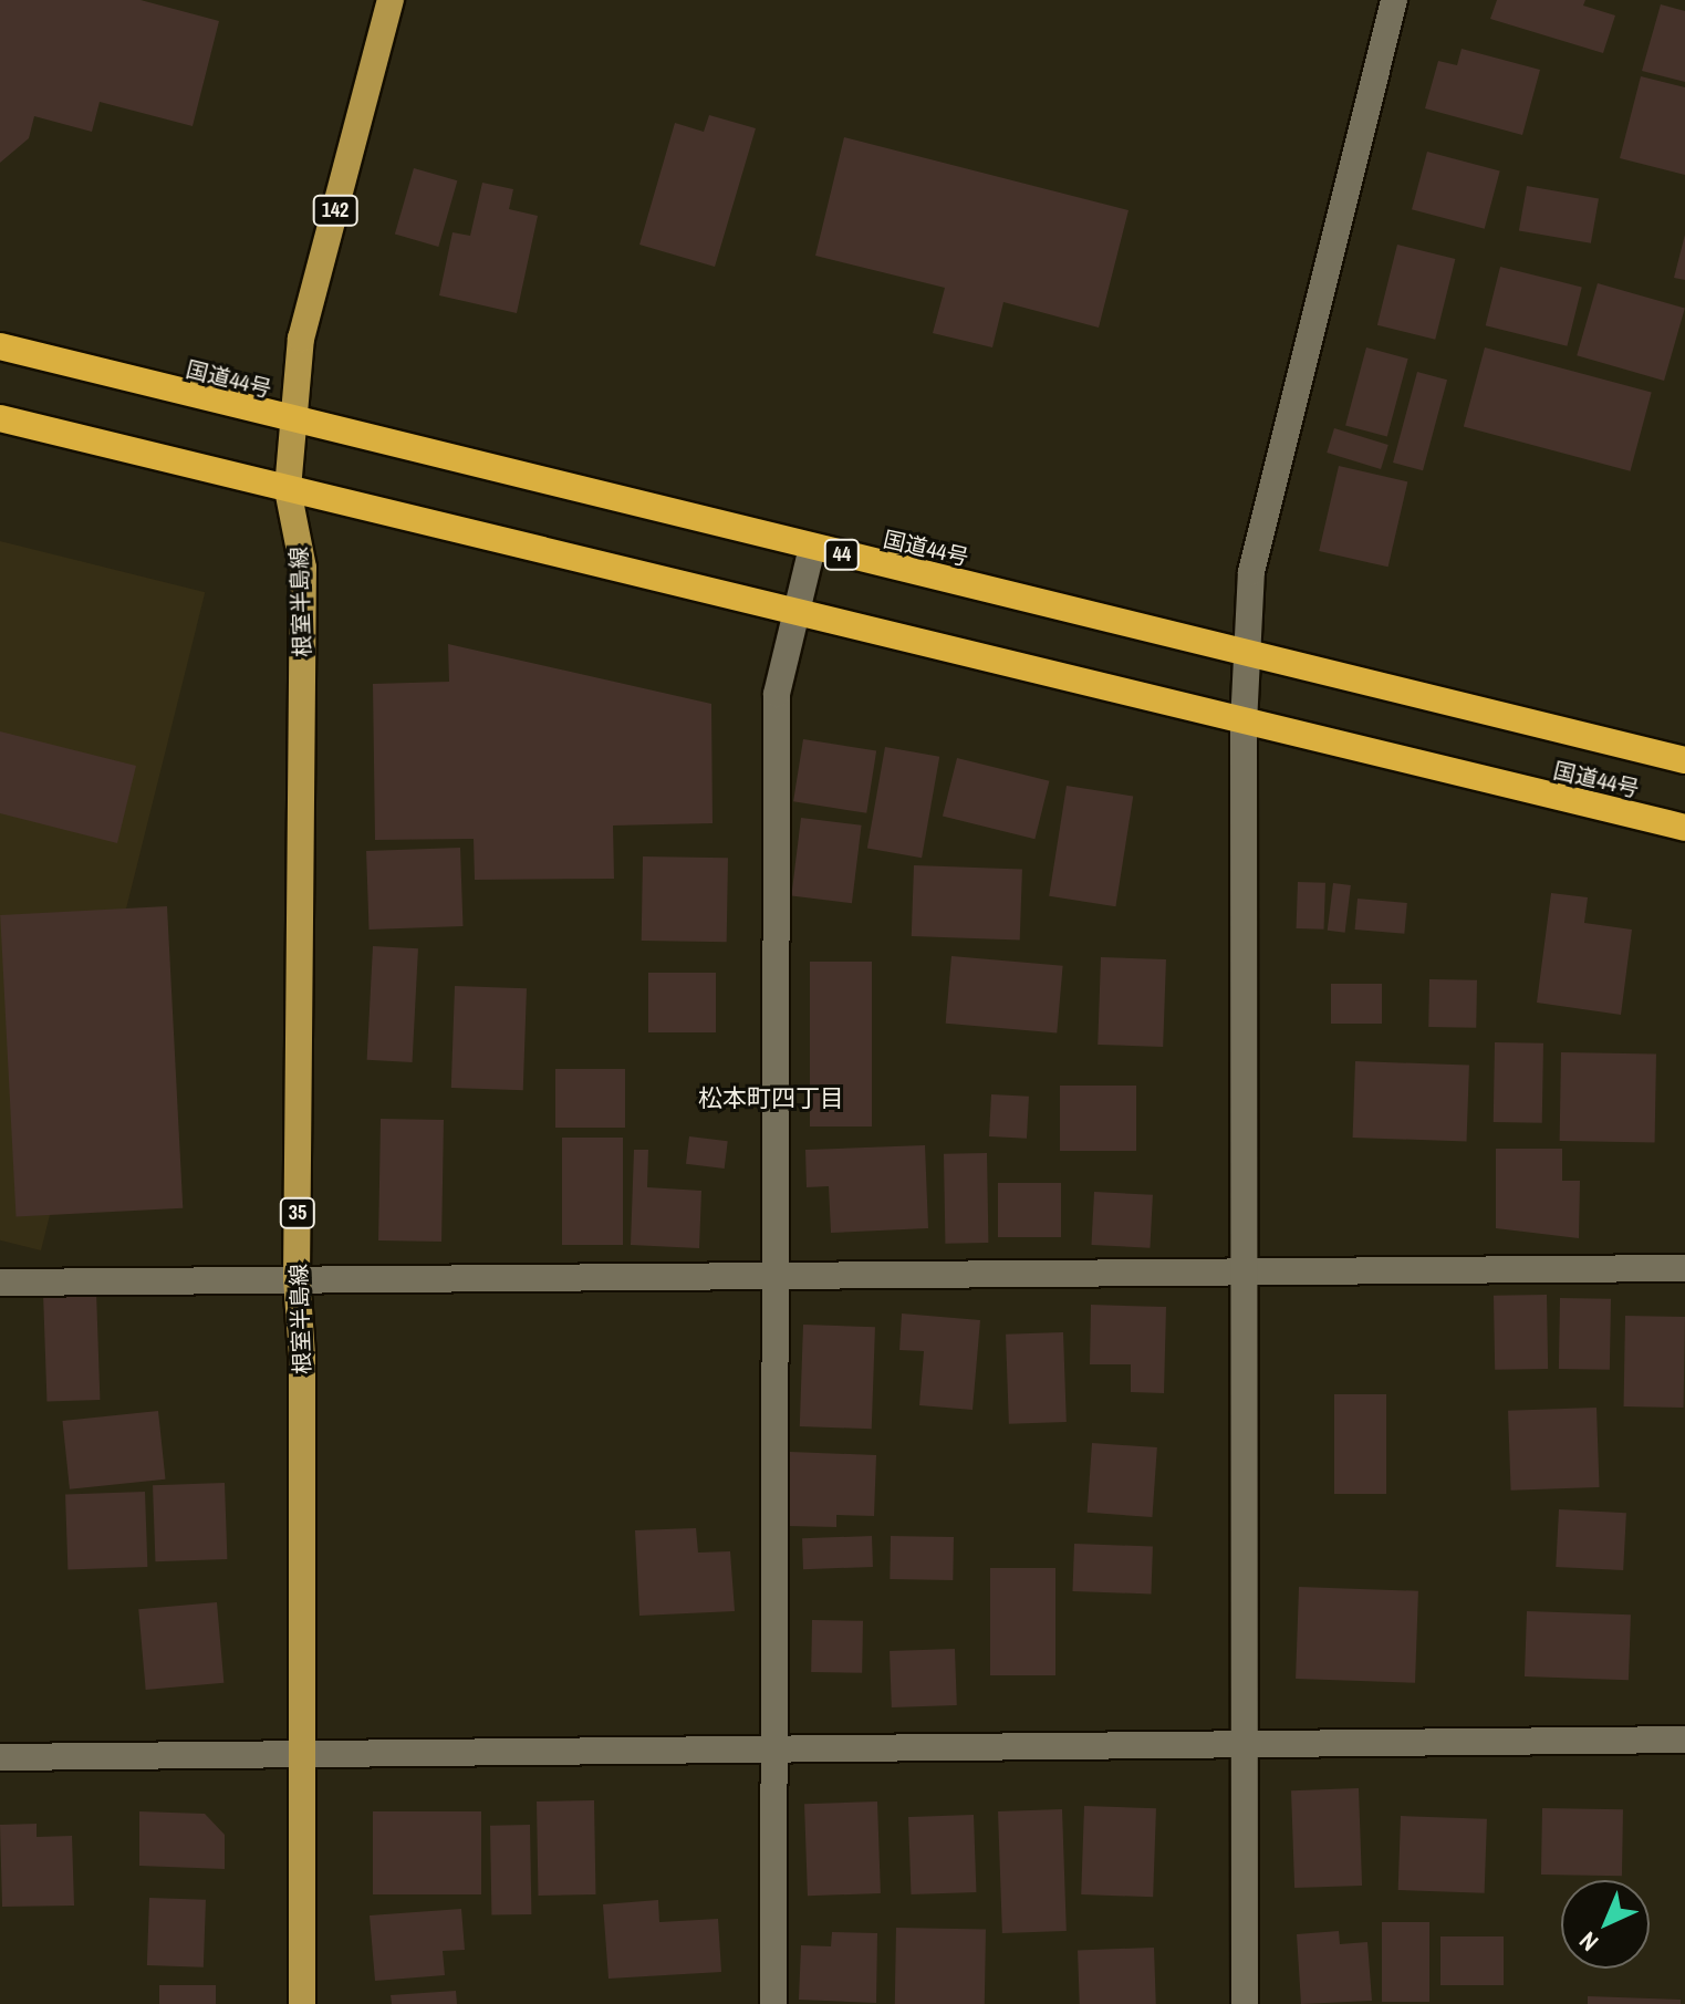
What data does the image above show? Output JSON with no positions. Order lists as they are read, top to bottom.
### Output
{
  "streets": {
    "highway": ["国道44号", "44"],
    "main road": ["142", "根室半島線", "35"]
  },
  "crossings": [
    ["142", "国道44号"],
    ["142", "根室半島線"],
    ["国道44号", "根室半島線"]
  ],
  "districts": ["松本町四丁目"],
  "north": "bottom left"
}
